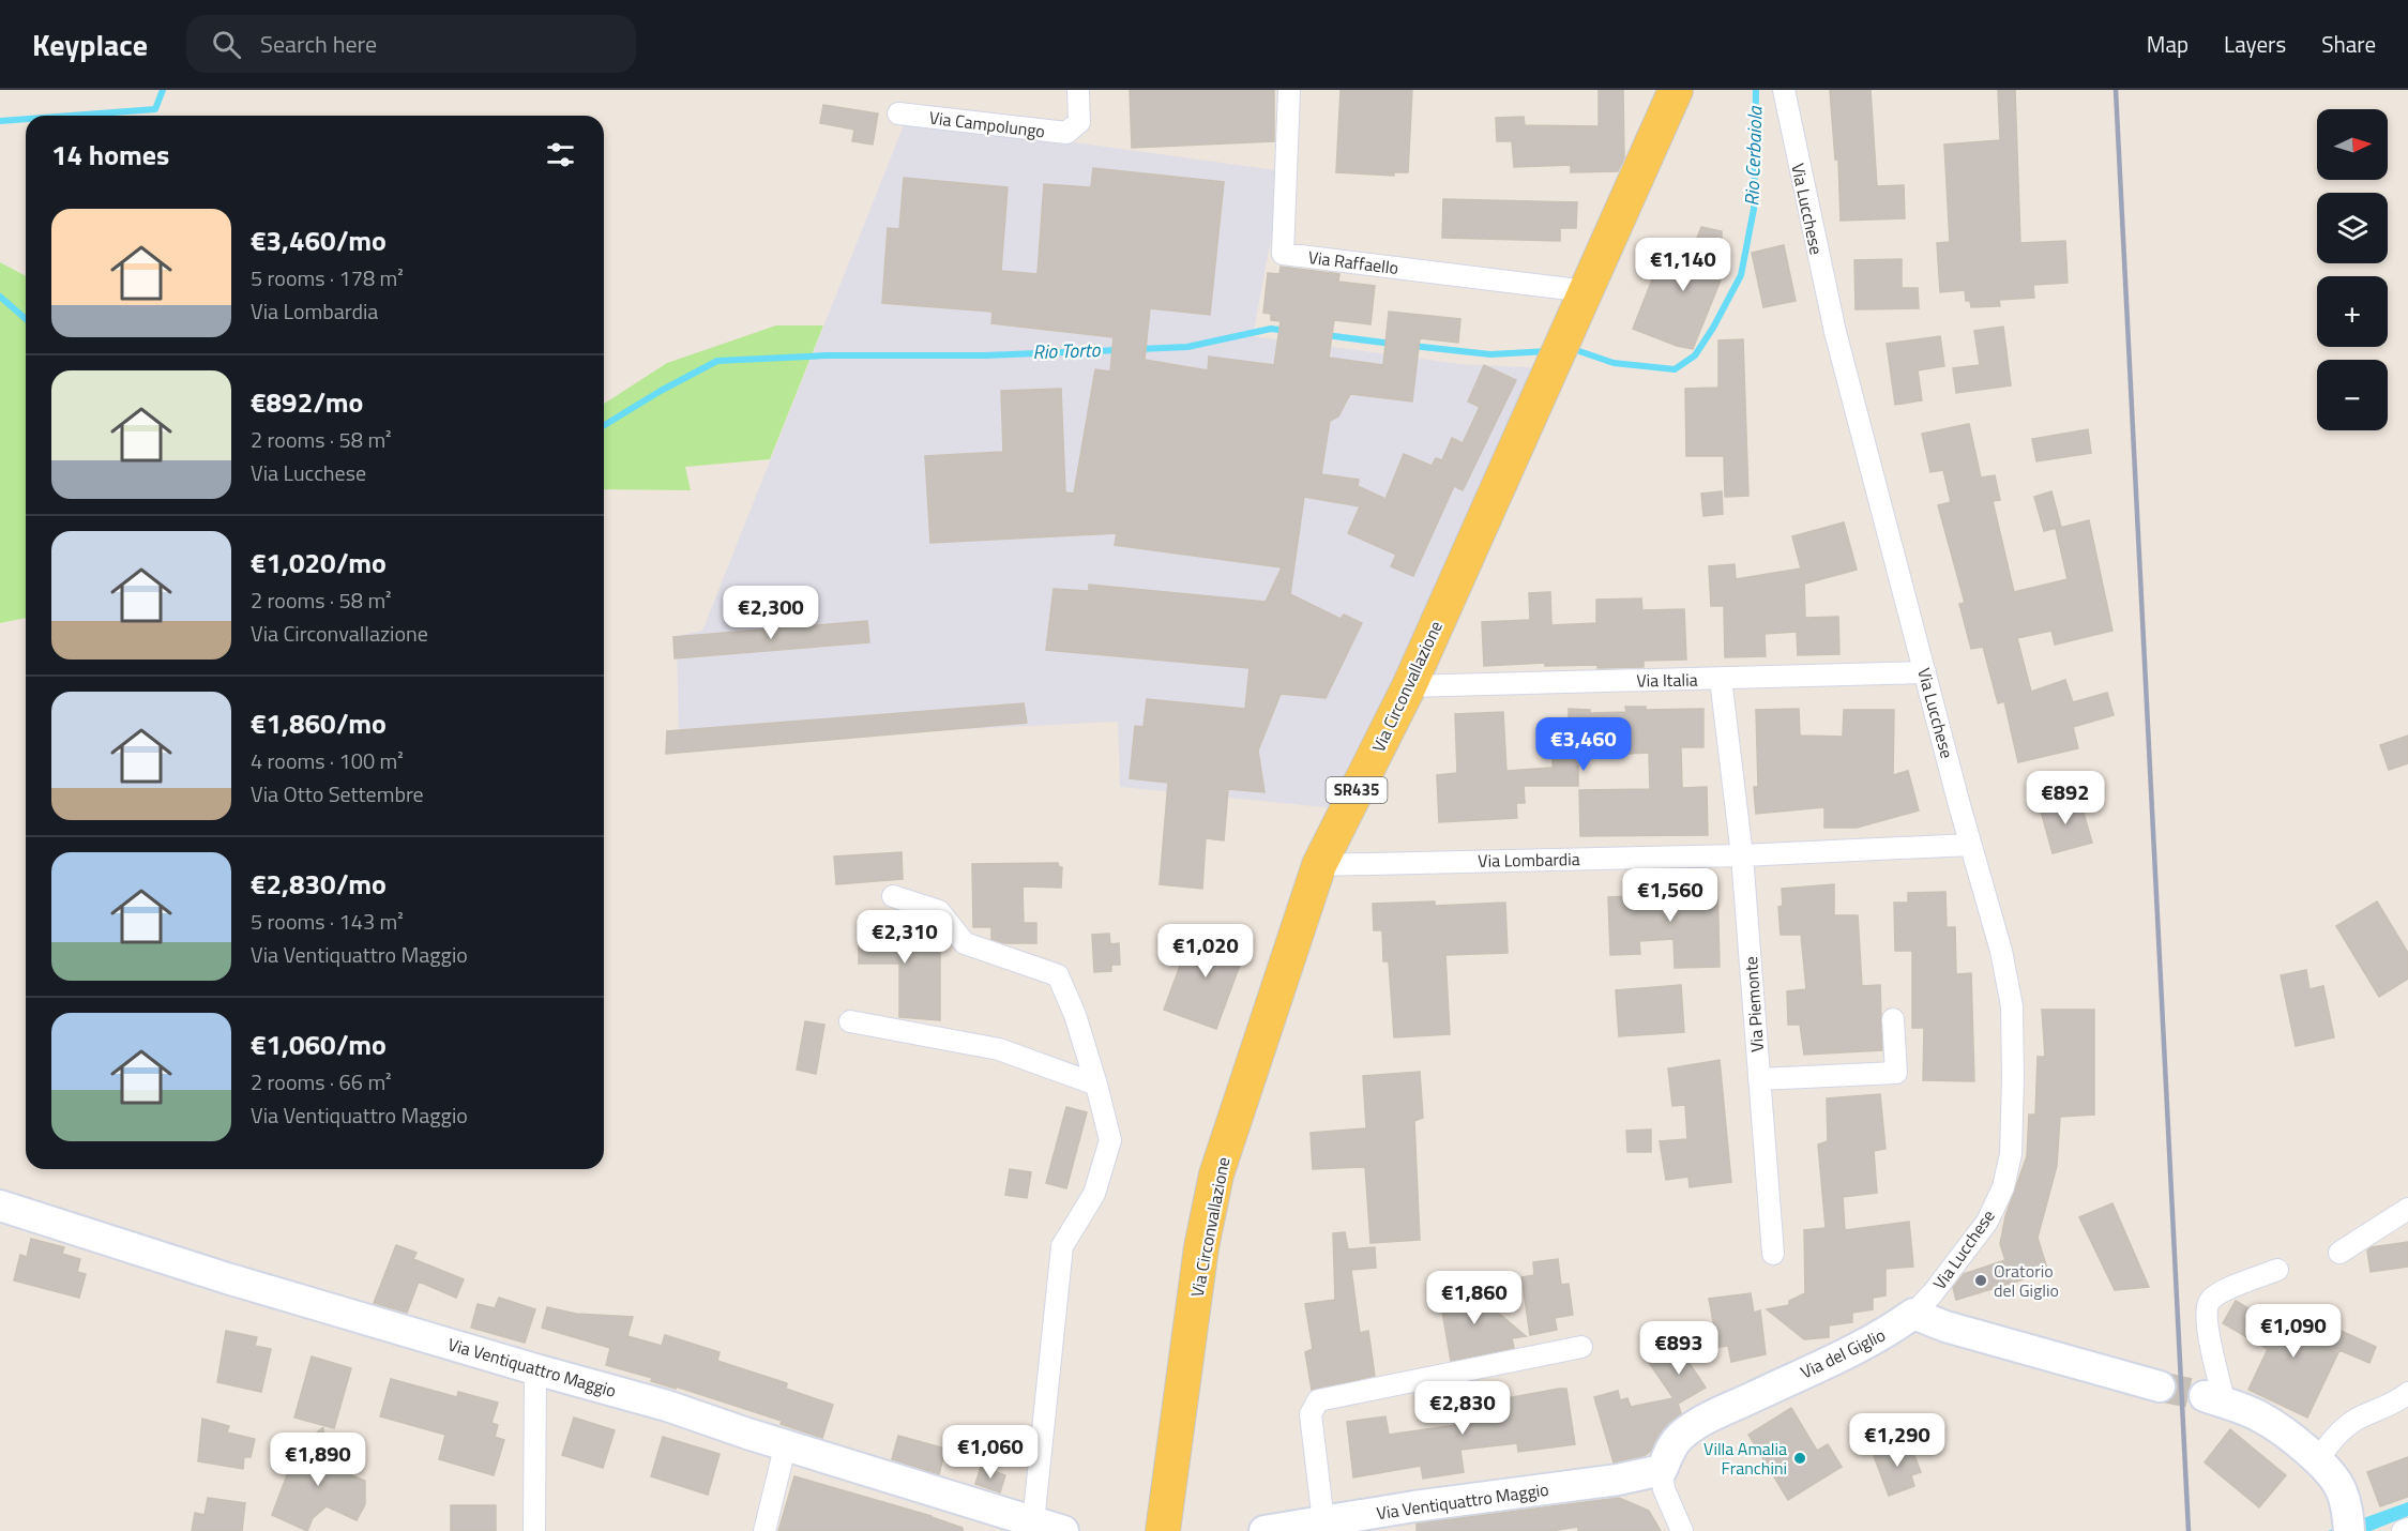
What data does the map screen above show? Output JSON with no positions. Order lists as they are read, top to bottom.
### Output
{
  "streets": {
    "main road": ["Via Circonvallazione", "SR435"],
    "street": [
      "Via Campolungo",
      "Via Lucchese",
      "Via Raffaello",
      "Via Italia",
      "Via Lombardia",
      "Via Piemonte",
      "Via del Giglio",
      "Via Ventiquattro Maggio"
    ]
  },
  "crossings": [
    ["Via Lucchese", "Via Italia"],
    ["Via Lucchese", "Via Lombardia"],
    ["Via Lucchese", "Via del Giglio"],
    ["Via Raffaello", "Via Circonvallazione"],
    ["Via Italia", "Via Circonvallazione"],
    ["Via Italia", "Via Piemonte"],
    ["Via Circonvallazione", "Via Lombardia"],
    ["Via Lombardia", "Via Piemonte"],
    ["Via del Giglio", "Via Ventiquattro Maggio"]
  ],
  "water": ["Rio Cerbaiola", "Rio Torto"],
  "places": ["Oratorio del Giglio", "Villa Amalia Franchini"],
  "north": "right",
  "page": {
    "header": "Keyplace",
    "search": "Search here",
    "nav": ["Map", "Layers", "Share"],
    "map_buttons": ["+", "−"],
    "heading": "14 homes",
    "list": [
      {
        "name": "€3,460/mo",
        "note": "5 rooms · 178 m² · Via Lombardia"
      },
      {
        "name": "€892/mo",
        "note": "2 rooms · 58 m² · Via Lucchese"
      },
      {
        "name": "€1,020/mo",
        "note": "2 rooms · 58 m² · Via Circonvallazione"
      },
      {
        "name": "€1,860/mo",
        "note": "4 rooms · 100 m² · Via Otto Settembre"
      },
      {
        "name": "€2,830/mo",
        "note": "5 rooms · 143 m² · Via Ventiquattro Maggio"
      },
      {
        "name": "€1,060/mo",
        "note": "2 rooms · 66 m² · Via Ventiquattro Maggio"
      }
    ],
    "price": [
      "€1,140",
      "€2,300",
      "€3,460",
      "€892",
      "€1,560",
      "€2,310",
      "€1,020",
      "€1,860",
      "€1,090",
      "€893",
      "€2,830",
      "€1,290",
      "€1,060",
      "€1,890"
    ]
  }
}
